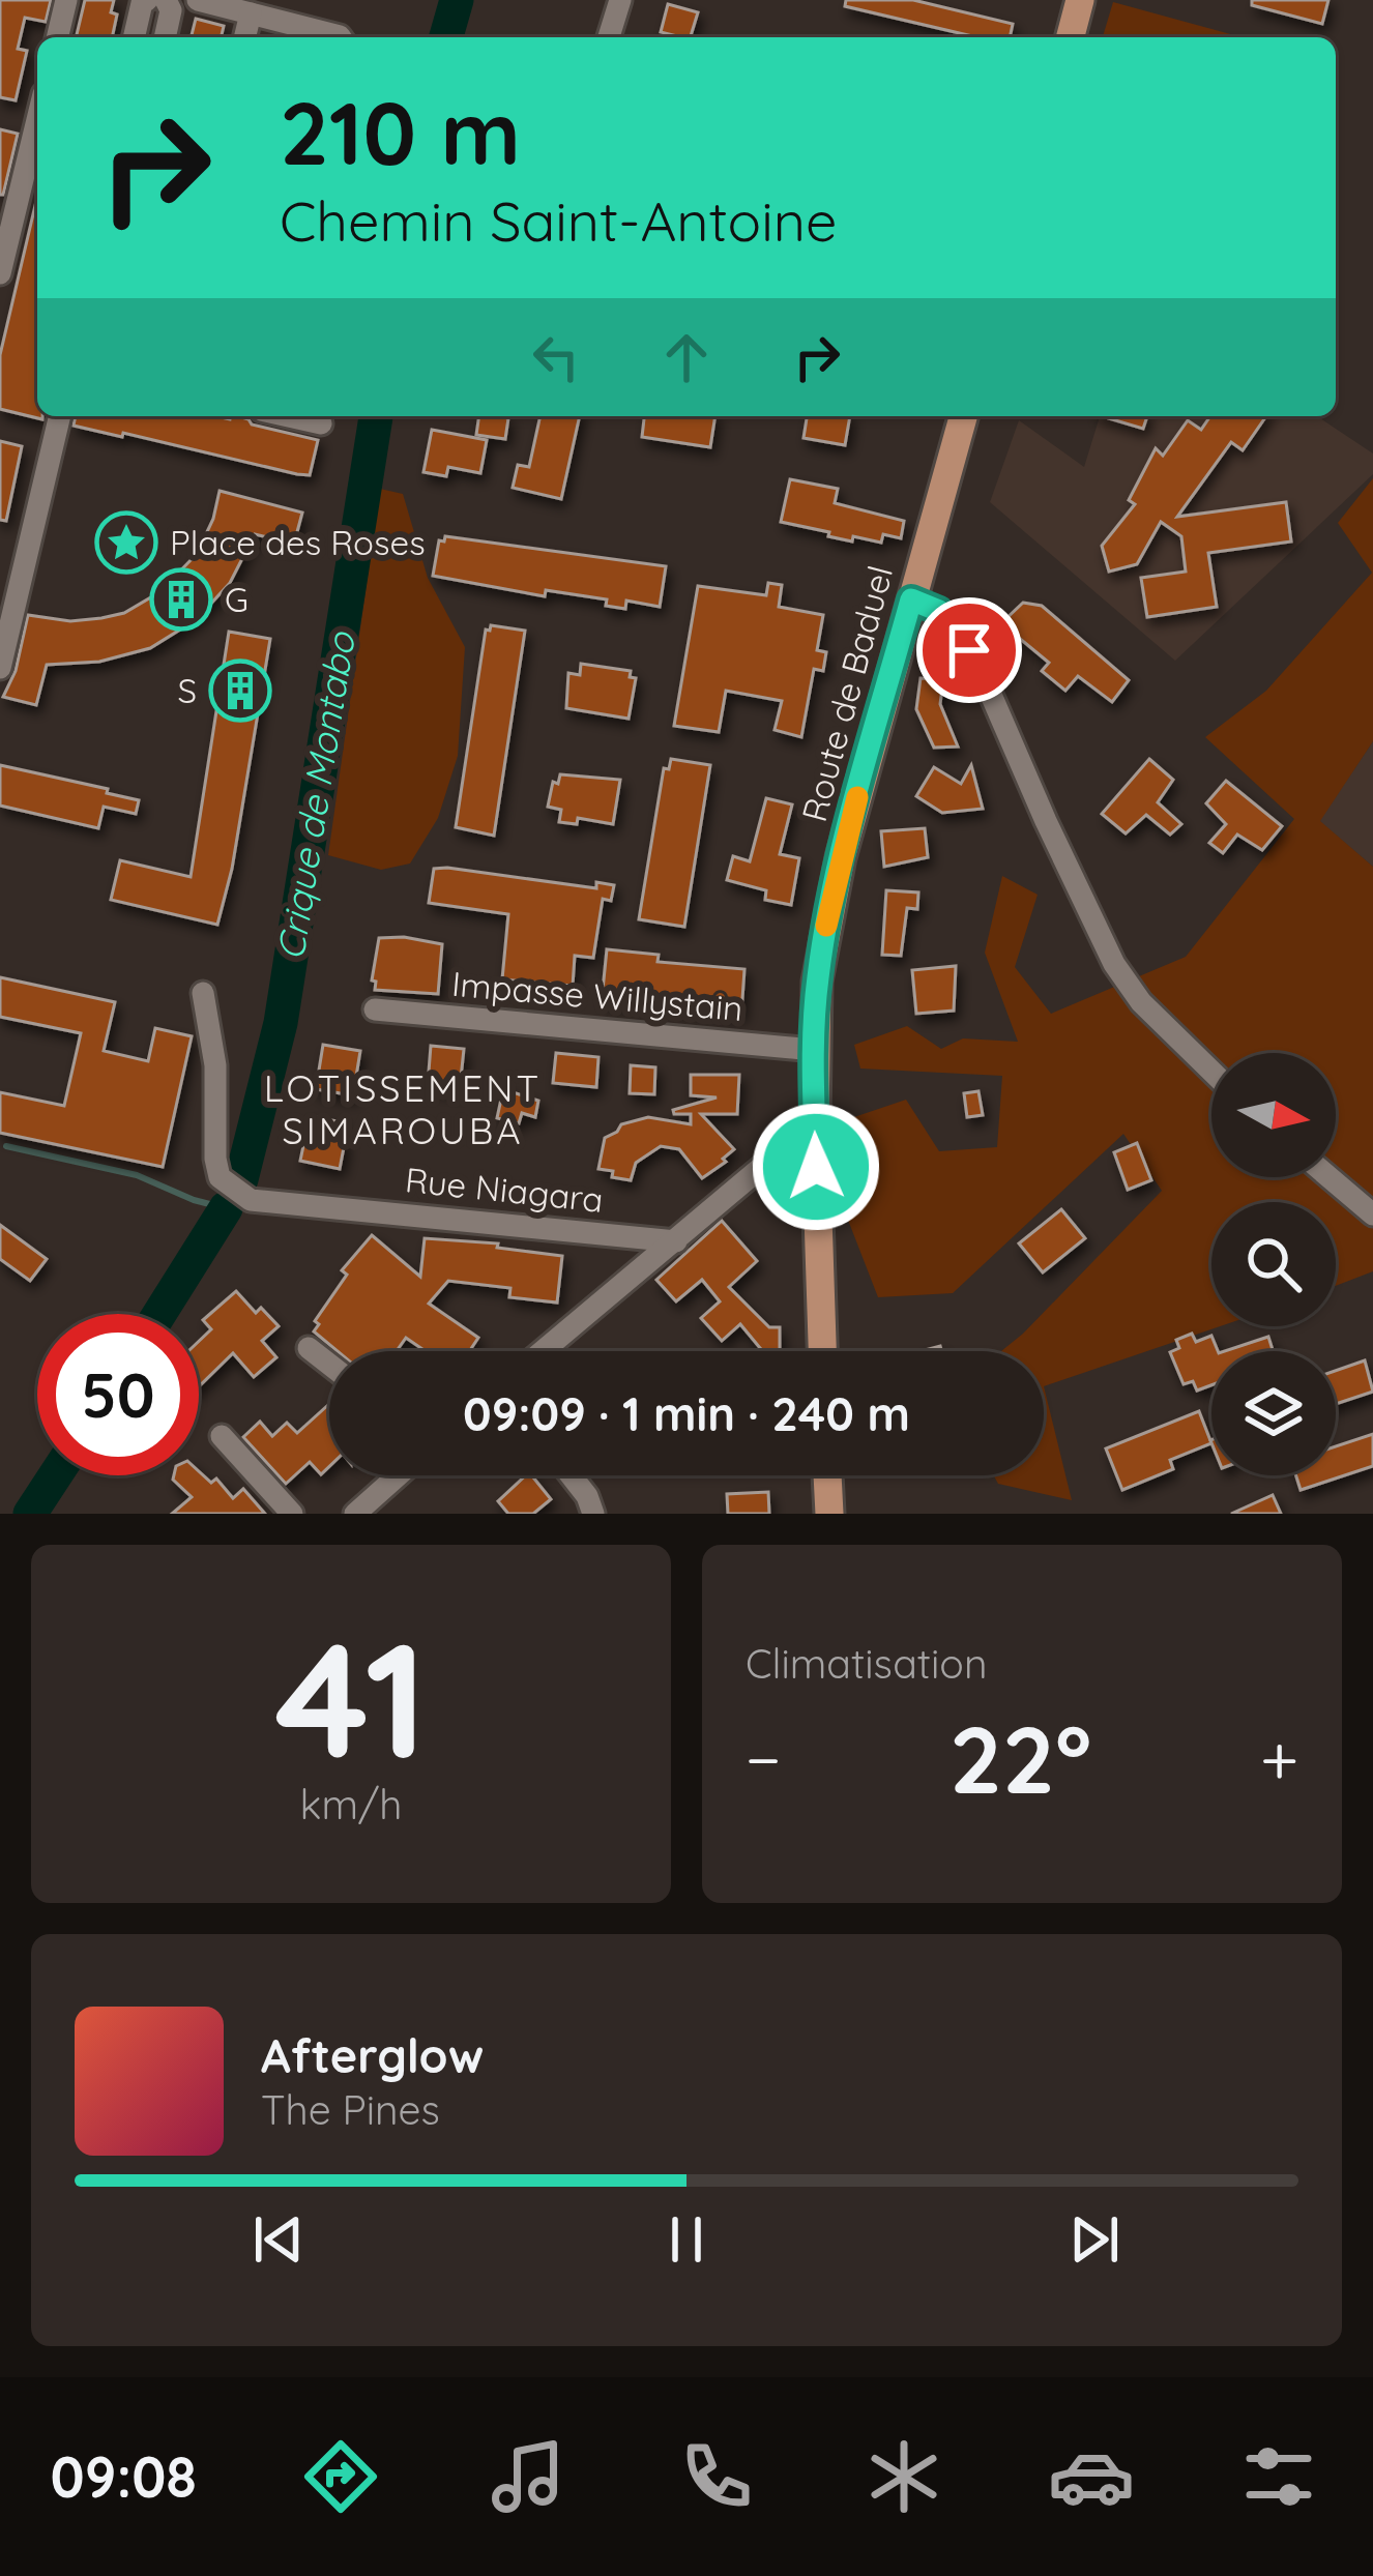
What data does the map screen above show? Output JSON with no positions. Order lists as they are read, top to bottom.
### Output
{
  "streets": {
    "main road": ["Route de Baduel"],
    "street": ["Impasse Willystain", "Rue Niagara"]
  },
  "crossings": [
    ["Route de Baduel", "Impasse Willystain"]
  ],
  "districts": ["LOTISSEMENT SIMAROUBA"],
  "water": ["Crique de Montabo"],
  "places": {
    "place": ["Place des Roses"],
    "building": ["G", "S"]
  },
  "north": "right",
  "page": {
    "turn": ["210 m", "Chemin Saint-Antoine"],
    "limit": "50",
    "trip": "09:09 · 1 min · 240 m",
    "tile": [
      ["41", "km/h"],
      "Climatisation"
    ],
    "heat": ["−", "22°", "+"],
    "song": ["Afterglow", "The Pines"],
    "tabs": "09:08"
  }
}
